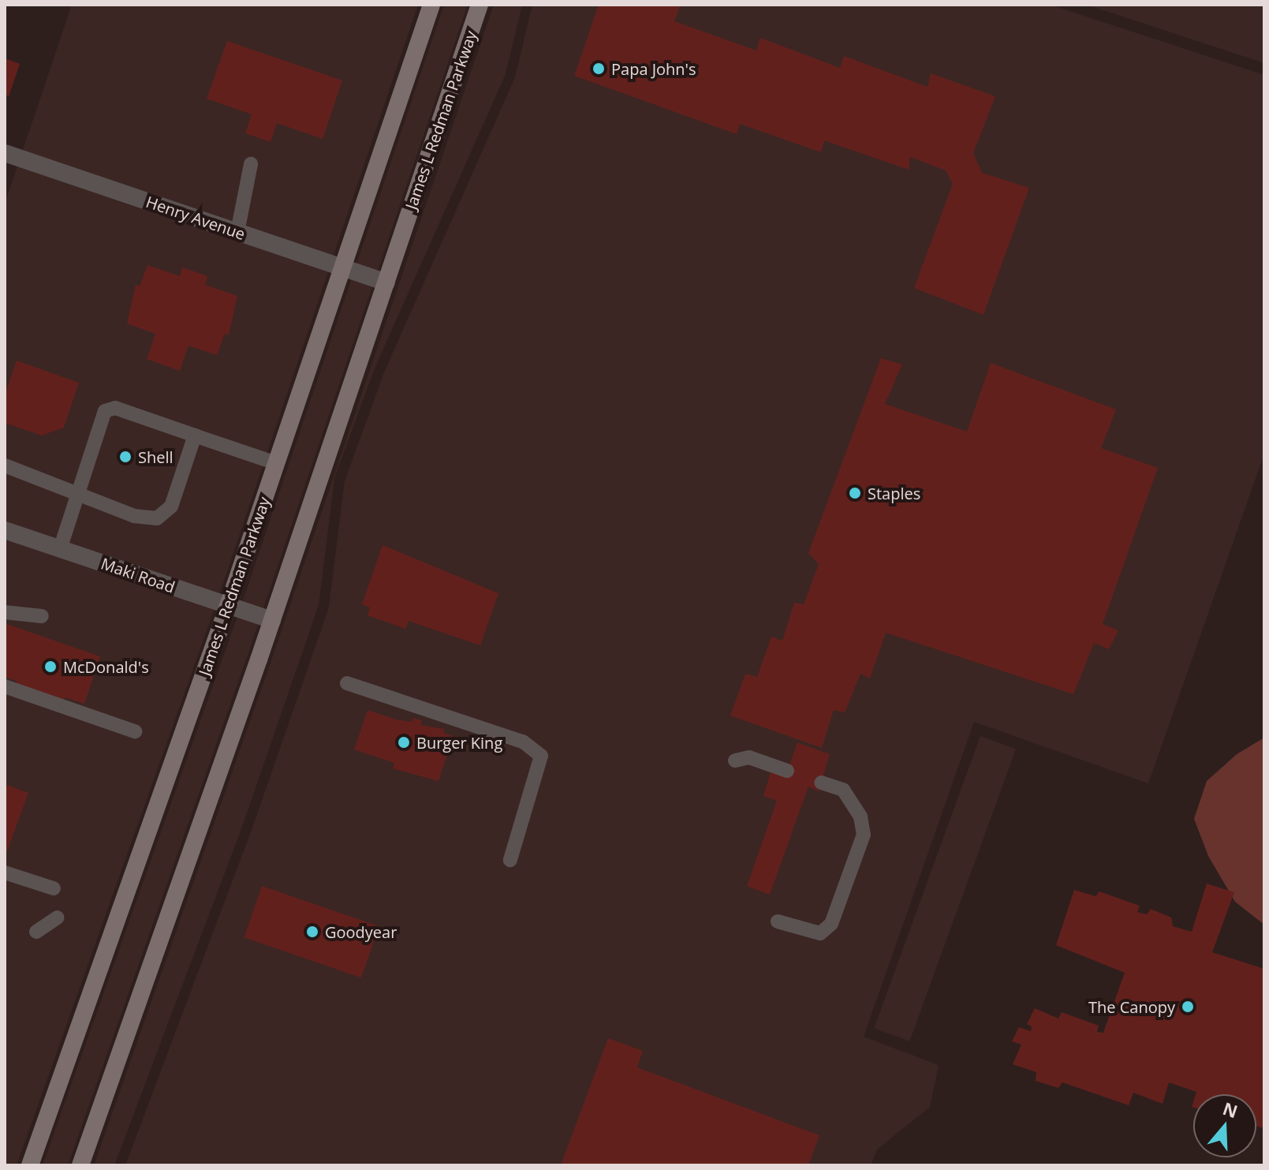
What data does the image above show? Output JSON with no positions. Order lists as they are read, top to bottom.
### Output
{
  "streets": {
    "main road": ["James L Redman Parkway"],
    "street": ["Henry Avenue", "Maki Road"]
  },
  "crossings": [
    ["James L Redman Parkway", "Henry Avenue"],
    ["James L Redman Parkway", "Maki Road"]
  ],
  "places": [
    "Papa John's",
    "Shell",
    "Staples",
    "McDonald's",
    "Burger King",
    "Goodyear",
    "The Canopy"
  ],
  "north": "top"
}
